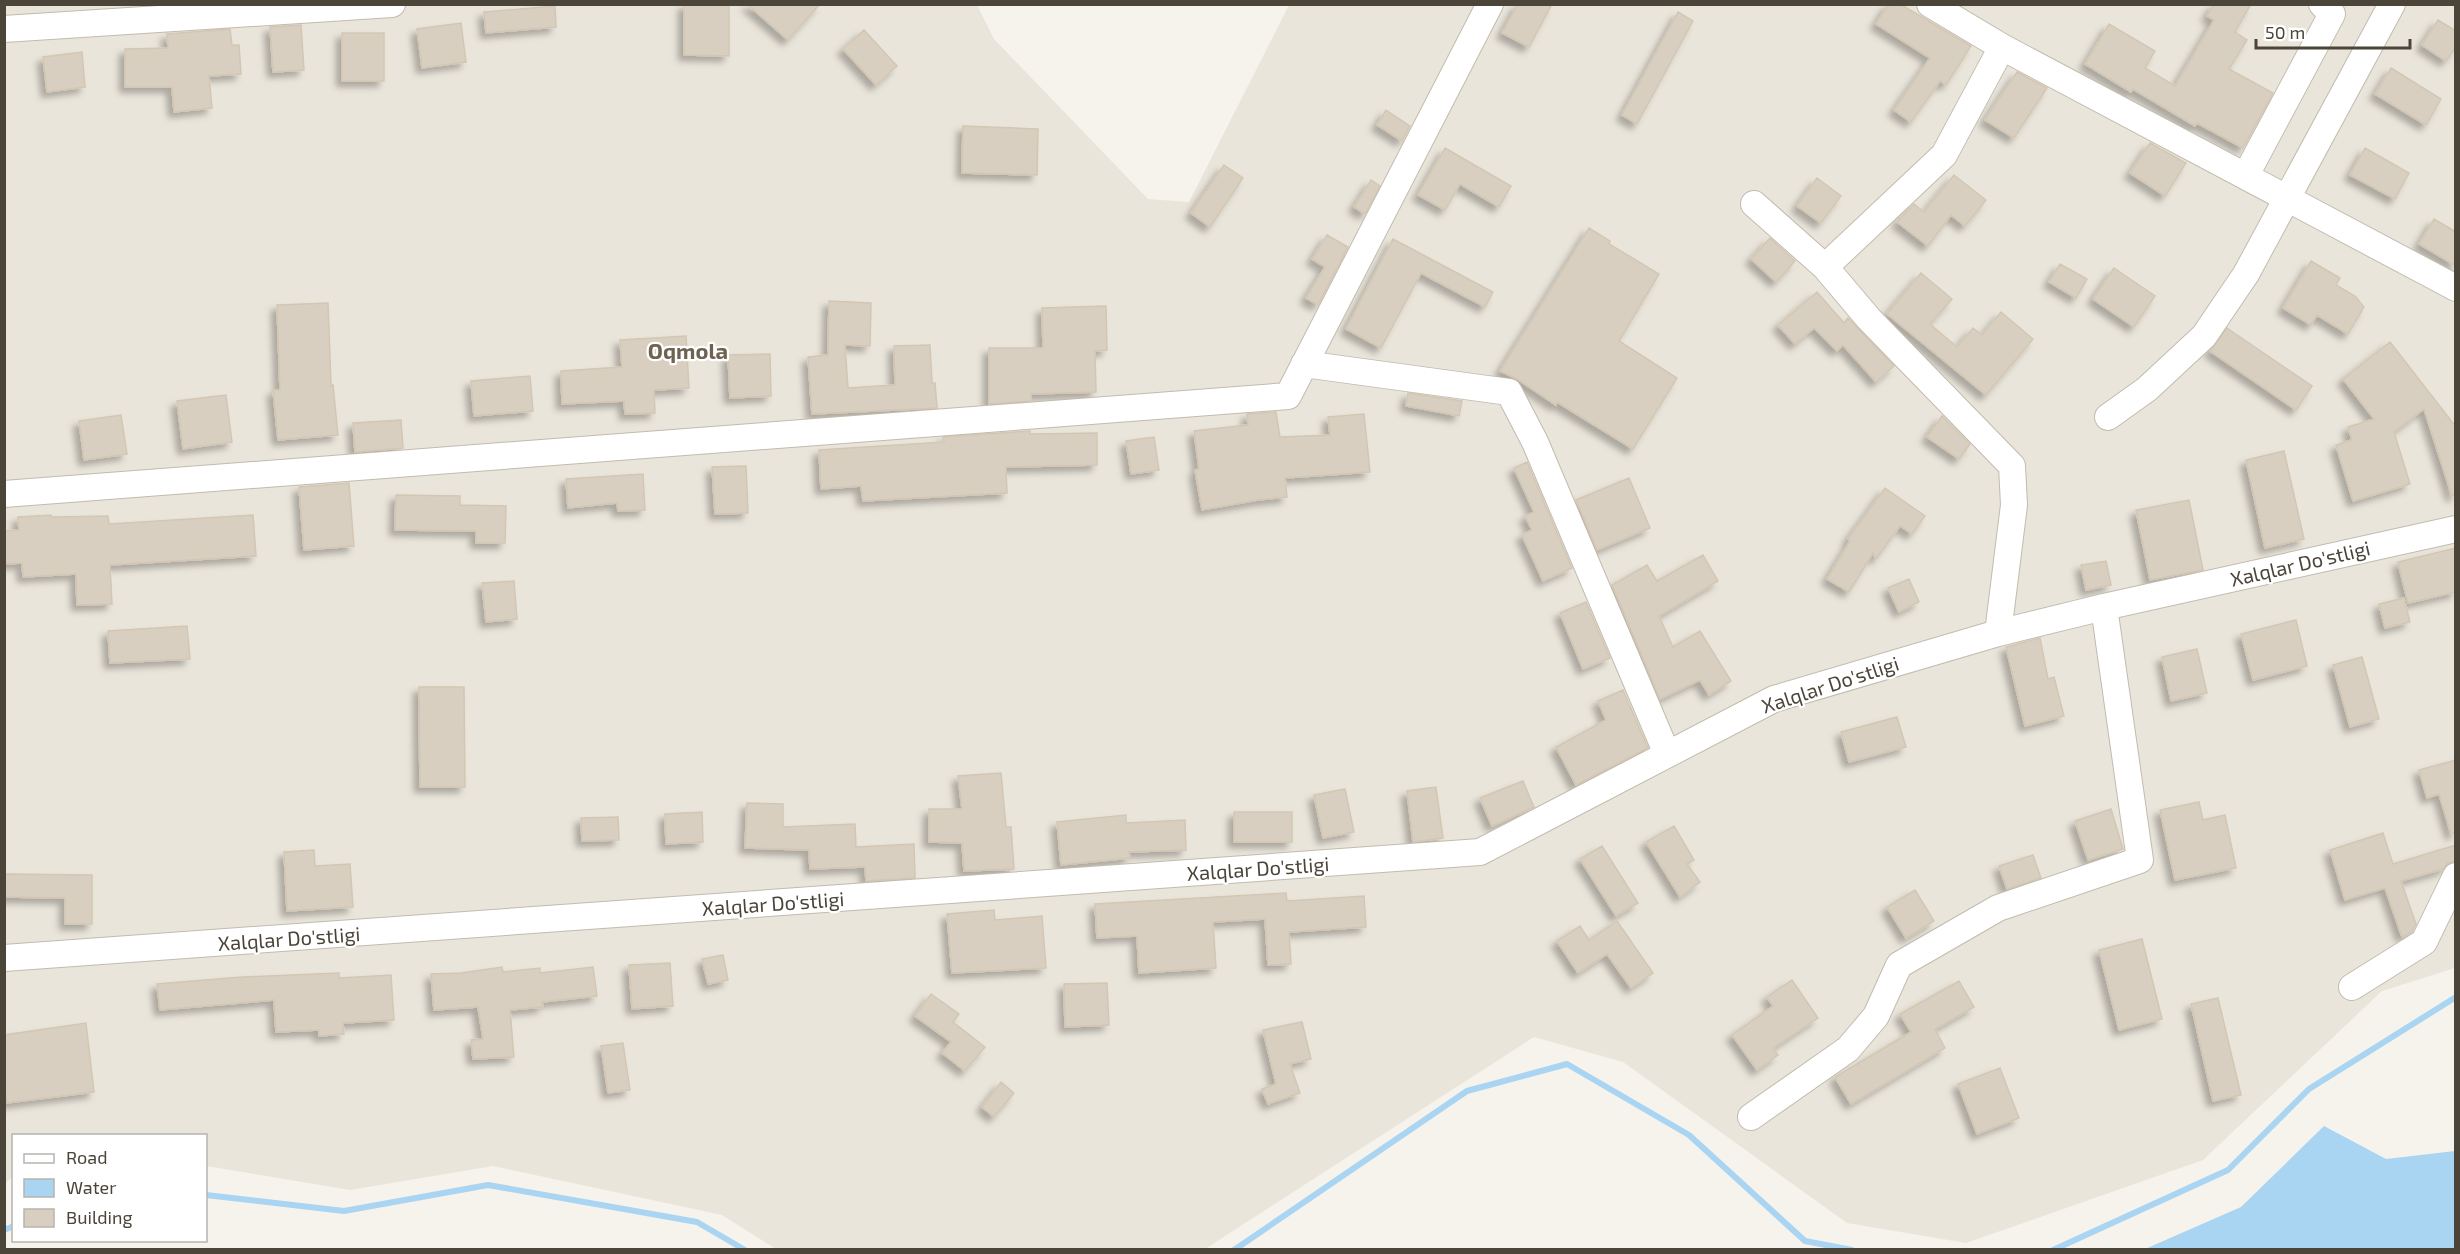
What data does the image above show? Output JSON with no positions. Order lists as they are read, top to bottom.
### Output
{
  "streets": {
    "street": ["Xalqlar Do'stligi"]
  },
  "districts": ["Oqmola"],
  "legend": ["Road", "Water", "Building"],
  "scale_bar": "50 m"
}
